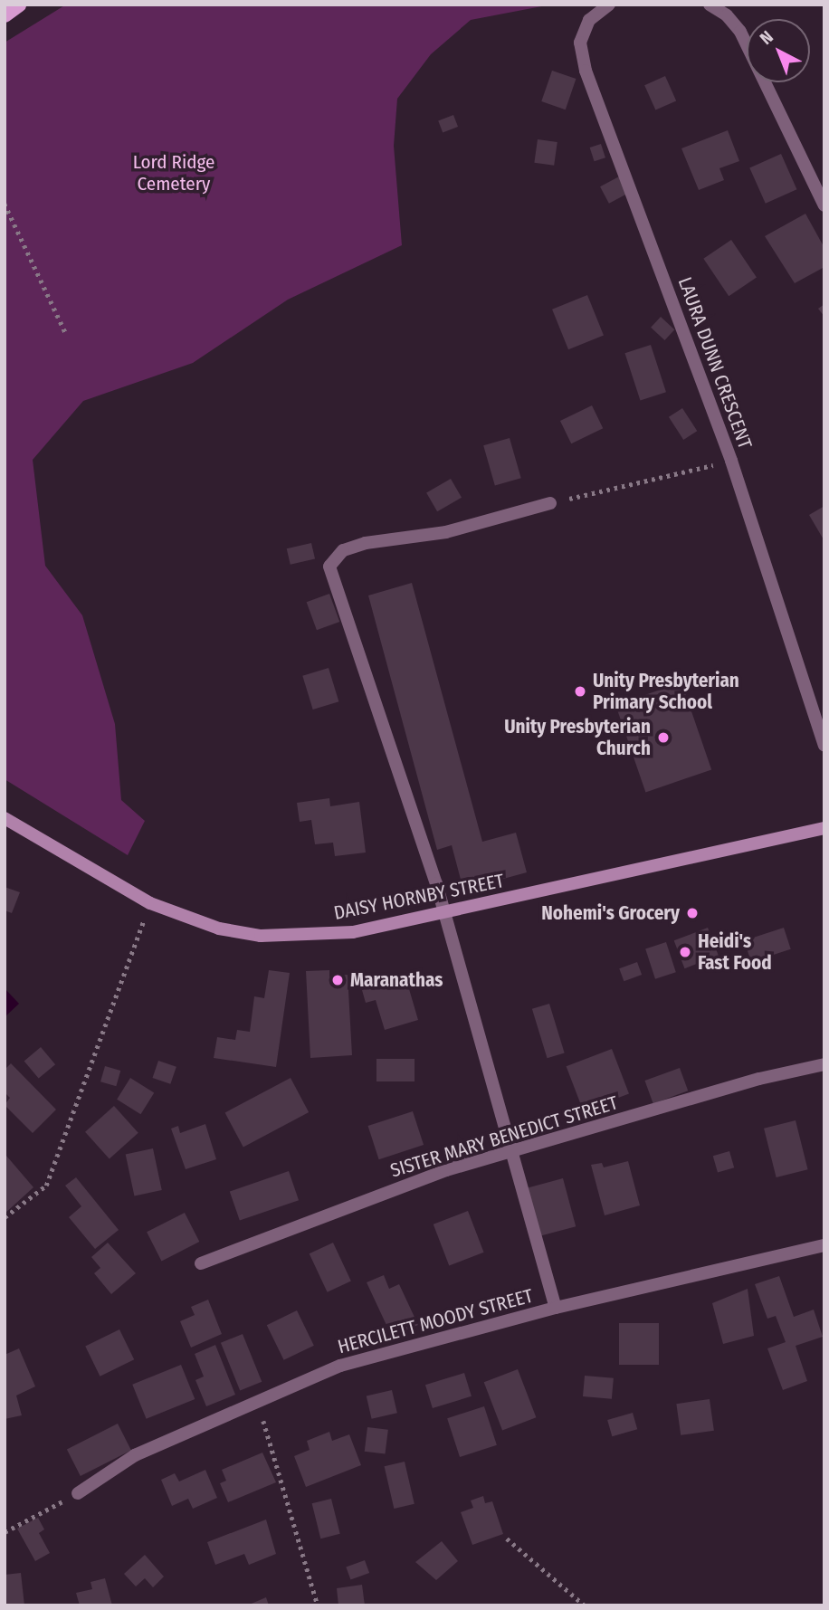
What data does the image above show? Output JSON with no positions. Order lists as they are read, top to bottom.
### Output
{
  "streets": {
    "street": [
      "LAURA DUNN CRESCENT",
      "DAISY HORNBY STREET",
      "SISTER MARY BENEDICT STREET",
      "HERCILETT MOODY STREET"
    ]
  },
  "parks": ["Lord Ridge Cemetery"],
  "places": [
    "Unity Presbyterian Primary School",
    "Unity Presbyterian Church",
    "Nohemi's Grocery",
    "Heidi's Fast Food",
    "Maranathas"
  ],
  "north": "top left"
}
